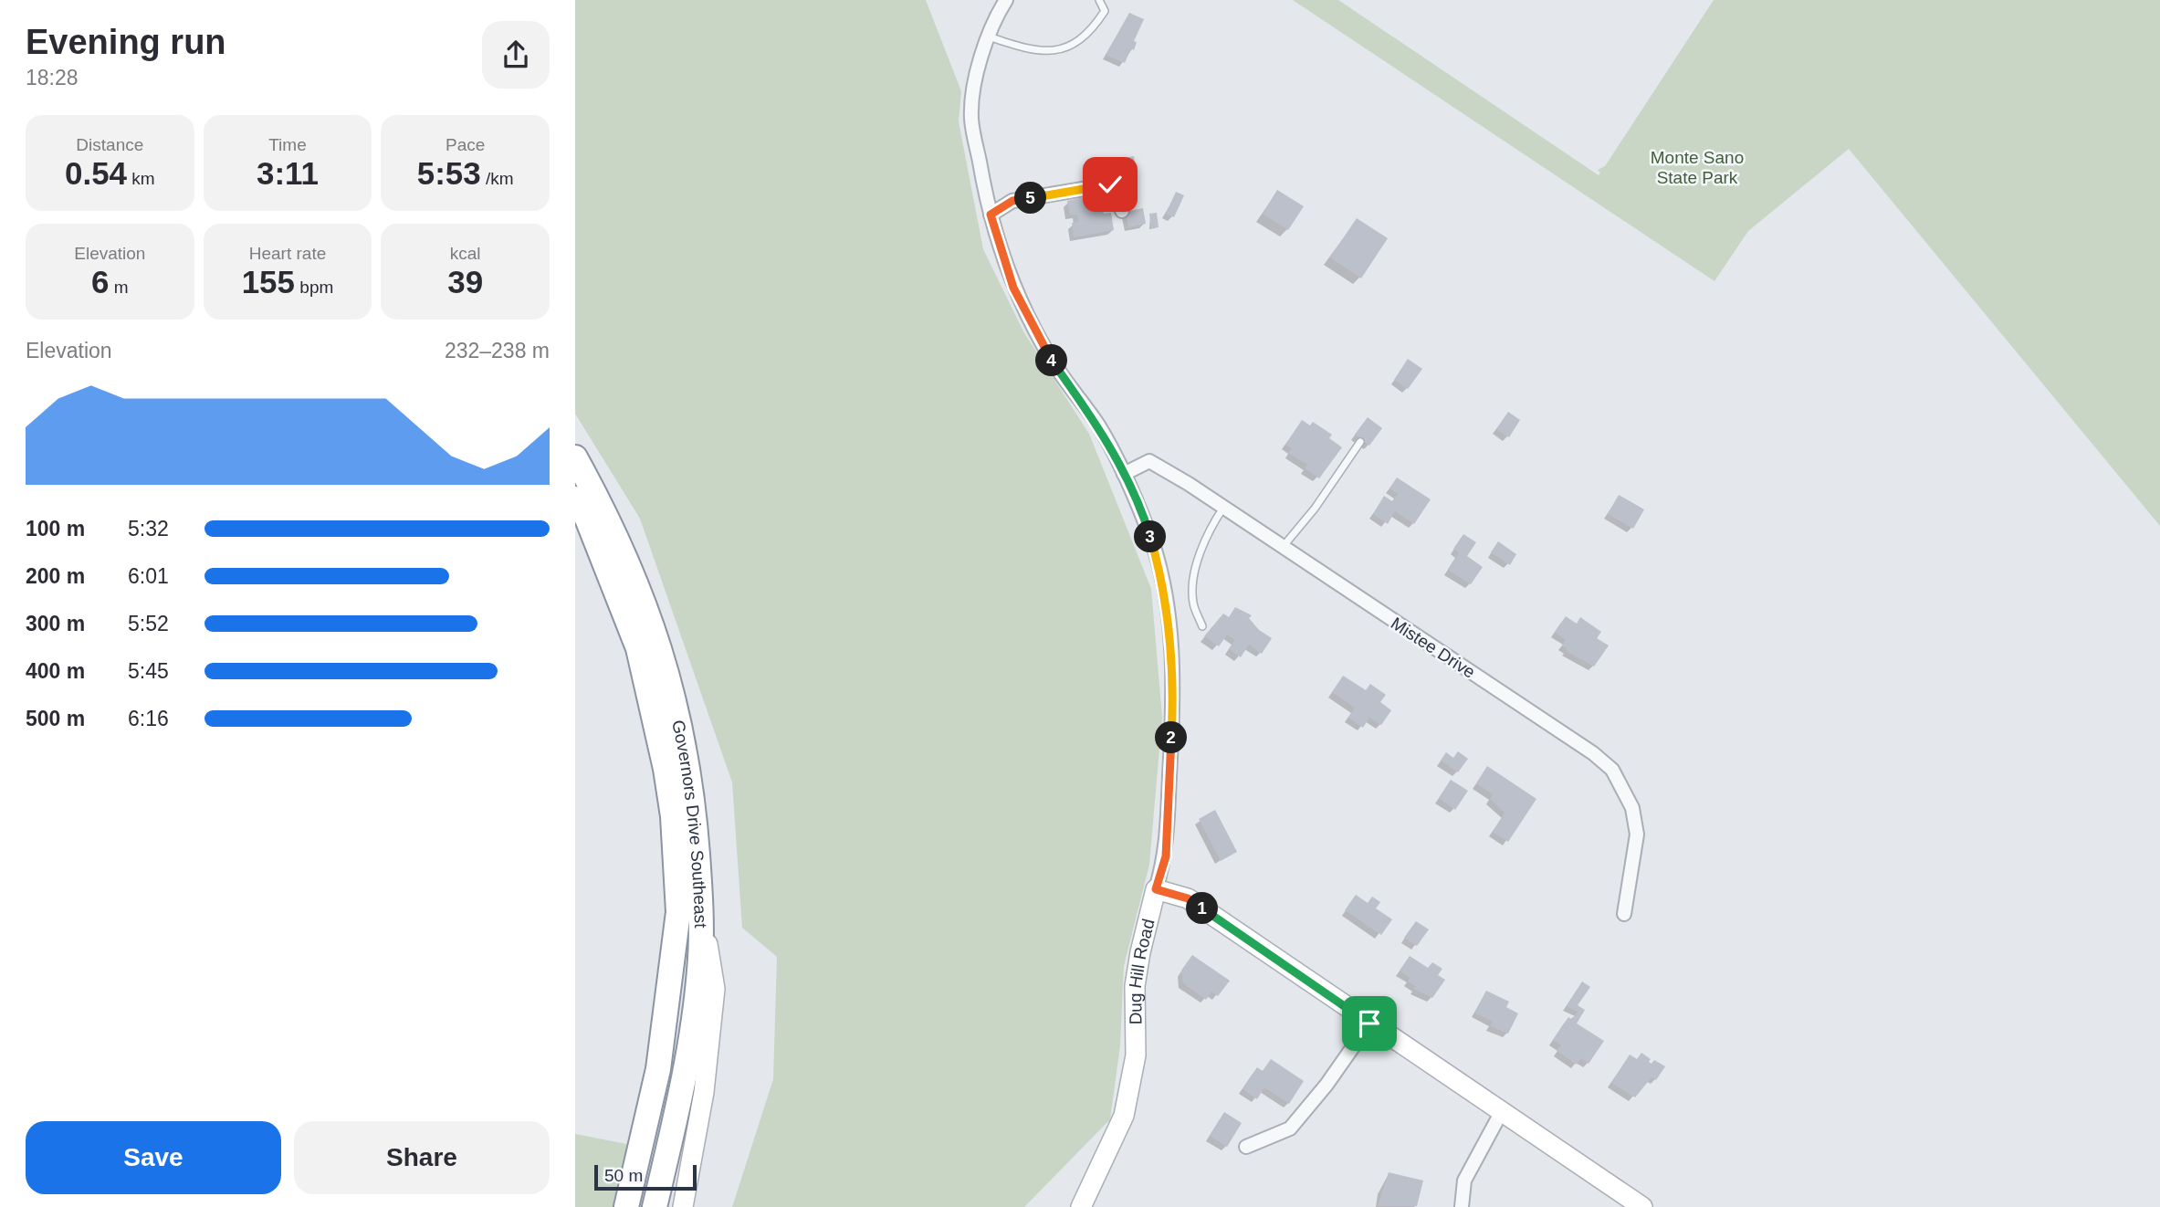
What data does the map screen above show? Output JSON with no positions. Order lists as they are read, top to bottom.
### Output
{
  "streets": {
    "highway": ["Governors Drive Southeast"],
    "street": ["Mistee Drive", "Dug Hill Road"]
  },
  "parks": ["Monte Sano State Park"],
  "scale_bar": "50 m",
  "page": {
    "heading": ["Evening run", "18:28"],
    "stats": [
      ["Distance", "0.54 km"],
      ["Time", "3:11"],
      ["Pace", "5:53 /km"],
      ["Elevation", "6 m"],
      ["Heart rate", "155 bpm"],
      ["kcal", "39"]
    ],
    "pins": [
      "5",
      "4",
      "3",
      "2",
      "1"
    ],
    "chart": ["Elevation", "232–238 m"],
    "list": [
      {
        "name": "100 m",
        "note": "5:32"
      },
      {
        "name": "200 m",
        "note": "6:01"
      },
      {
        "name": "300 m",
        "note": "5:52"
      },
      {
        "name": "400 m",
        "note": "5:45"
      },
      {
        "name": "500 m",
        "note": "6:16"
      }
    ],
    "buttons": ["Save", "Share"],
    "scale": "50 m"
  }
}
